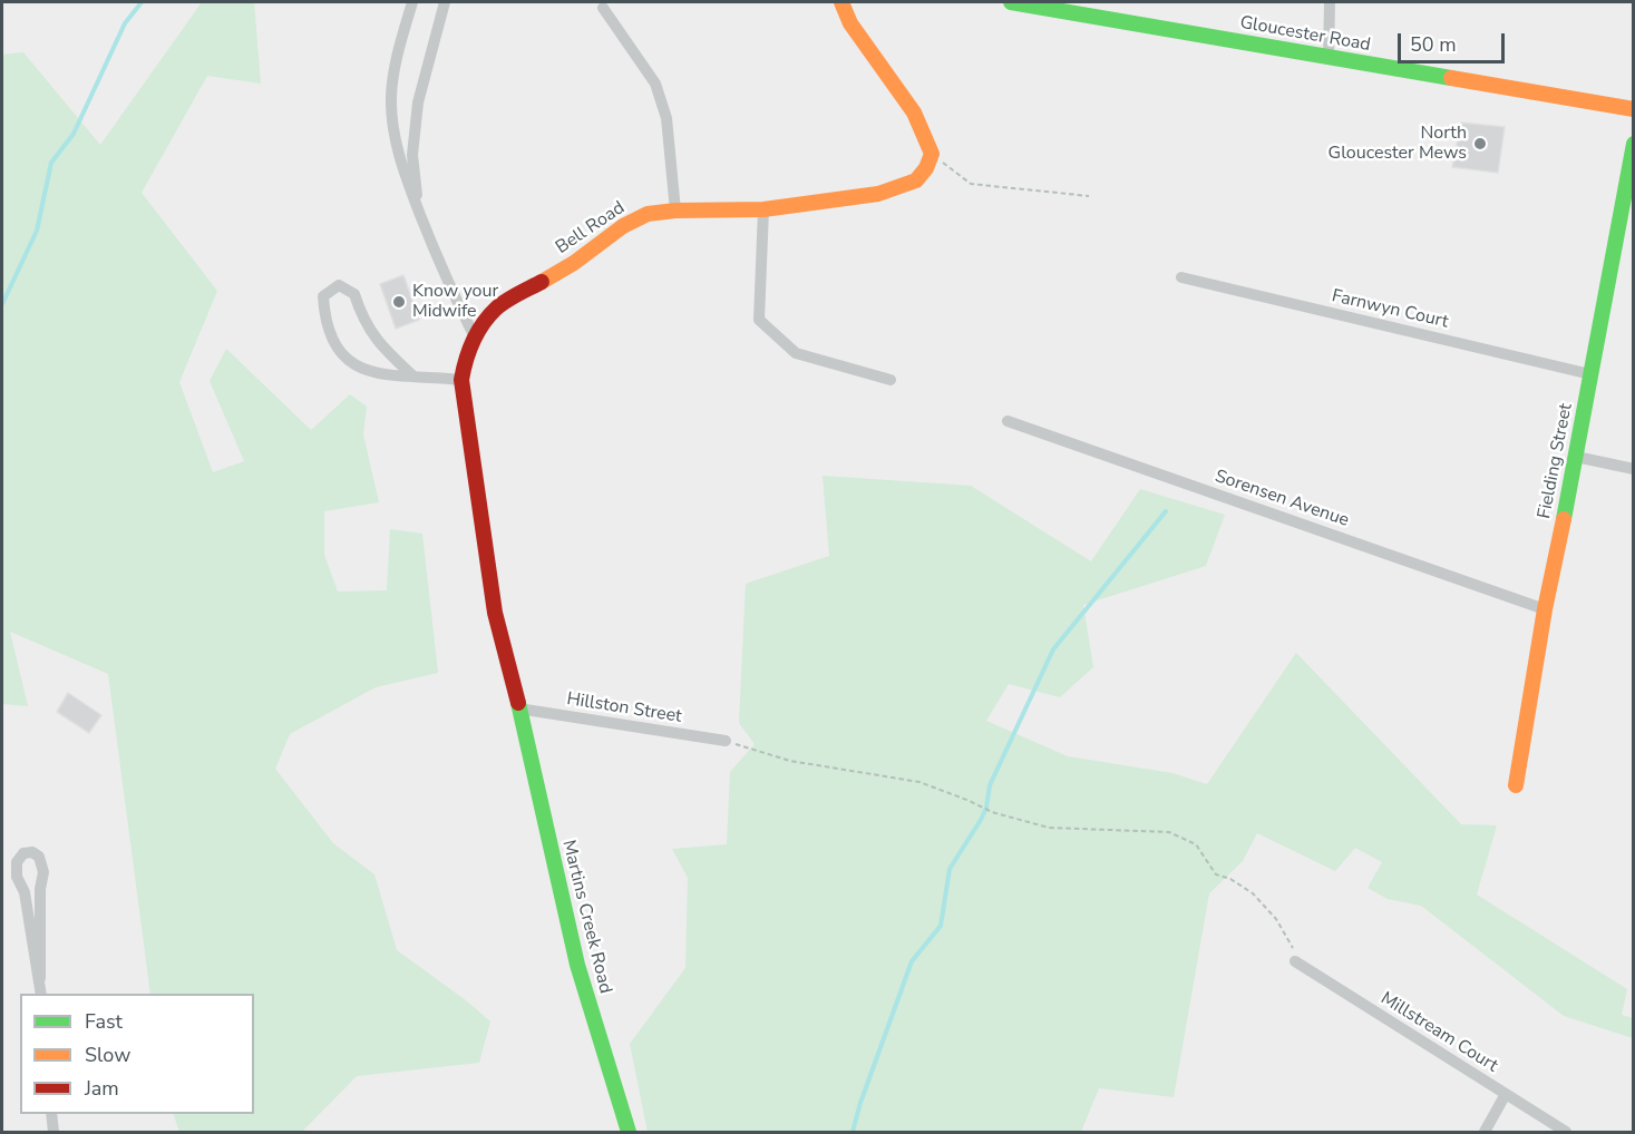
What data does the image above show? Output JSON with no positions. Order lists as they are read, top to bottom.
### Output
{
  "streets": {
    "street": [
      "Gloucester Road",
      "Bell Road",
      "Farnwyn Court",
      "Fielding Street",
      "Sorensen Avenue",
      "Hillston Street",
      "Martins Creek Road",
      "Millstream Court"
    ]
  },
  "crossings": [
    ["Bell Road", "Hillston Street"],
    ["Bell Road", "Martins Creek Road"],
    ["Farnwyn Court", "Fielding Street"],
    ["Fielding Street", "Sorensen Avenue"],
    ["Hillston Street", "Martins Creek Road"]
  ],
  "places": ["North Gloucester Mews", "Know your Midwife"],
  "legend": ["Fast", "Slow", "Jam"],
  "scale_bar": "50 m"
}
